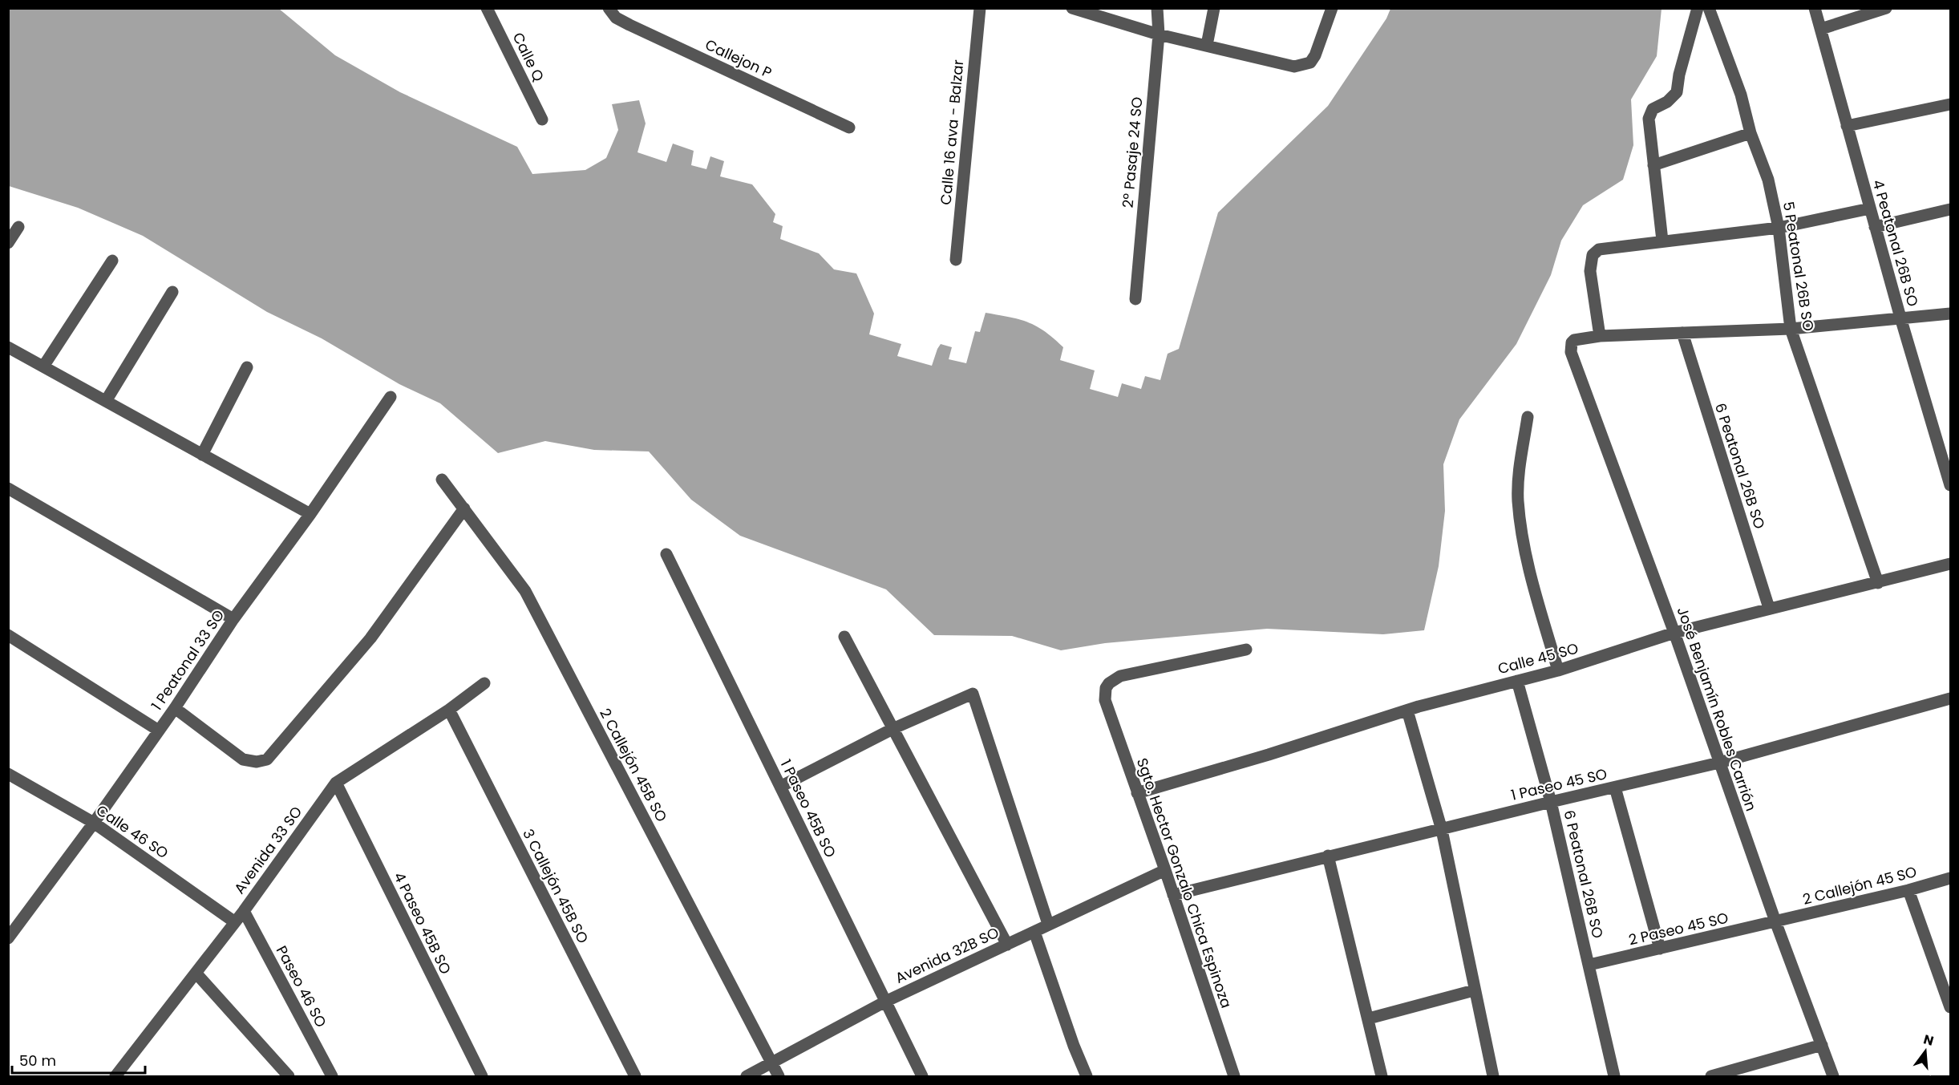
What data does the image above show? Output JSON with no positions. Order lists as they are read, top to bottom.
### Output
{
  "streets": {
    "street": [
      "Calle Q",
      "Callejon P",
      "Calle 16 ava - Balzar",
      "2º Pasaje 24 SO",
      "4 Peatonal 26B SO",
      "5 Peatonal 26B SO",
      "6 Peatonal 26B SO",
      "Calle 45 SO",
      "1 Peatonal 33 SO",
      "José Benjamín Robles Carrión",
      "2 Callejón 45B SO",
      "1 Paseo 45 SO",
      "1 Paseo 45B SO",
      "Calle 46 SO",
      "Avenida 33 SO",
      "Sgto. Hector Gonzalo Chica Espinoza",
      "2 Callejón 45 SO",
      "3 Callejón 45B SO",
      "4 Paseo 45B SO",
      "2 Paseo 45 SO",
      "Avenida 32B SO",
      "Paseo 46 SO"
    ]
  },
  "crossings": [
    ["5 Peatonal 26B SO", "Calle 45 SO"],
    ["6 Peatonal 26B SO", "Calle 45 SO"],
    ["6 Peatonal 26B SO", "1 Paseo 45 SO"],
    ["6 Peatonal 26B SO", "2 Paseo 45 SO"],
    ["Calle 45 SO", "José Benjamín Robles Carrión"],
    ["Calle 45 SO", "Sgto. Hector Gonzalo Chica Espinoza"],
    ["1 Peatonal 33 SO", "Calle 46 SO"],
    ["José Benjamín Robles Carrión", "1 Paseo 45 SO"],
    ["José Benjamín Robles Carrión", "2 Callejón 45 SO"],
    ["José Benjamín Robles Carrión", "2 Paseo 45 SO"],
    ["2 Callejón 45B SO", "Avenida 32B SO"],
    ["1 Paseo 45 SO", "Sgto. Hector Gonzalo Chica Espinoza"],
    ["1 Paseo 45B SO", "Avenida 32B SO"],
    ["Calle 46 SO", "Avenida 33 SO"],
    ["Avenida 33 SO", "3 Callejón 45B SO"],
    ["Avenida 33 SO", "4 Paseo 45B SO"],
    ["Avenida 33 SO", "Paseo 46 SO"],
    ["Sgto. Hector Gonzalo Chica Espinoza", "Avenida 32B SO"],
    ["2 Callejón 45 SO", "2 Paseo 45 SO"]
  ],
  "scale_bar": "50 m",
  "north": "top"
}
